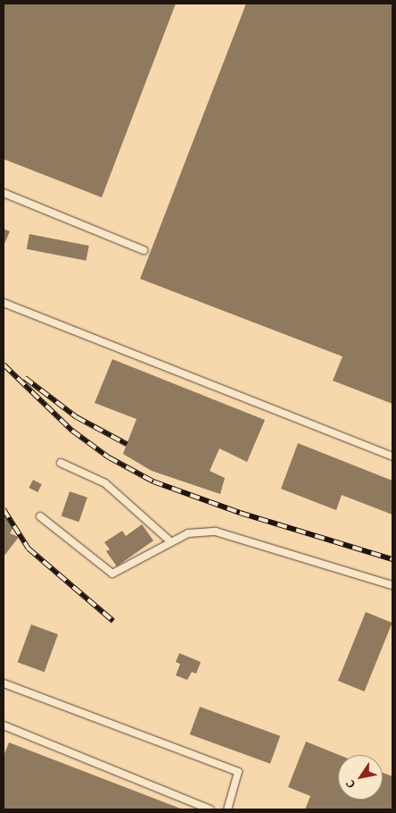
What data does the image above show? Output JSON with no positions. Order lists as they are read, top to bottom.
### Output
{
  "north": "bottom left"
}
